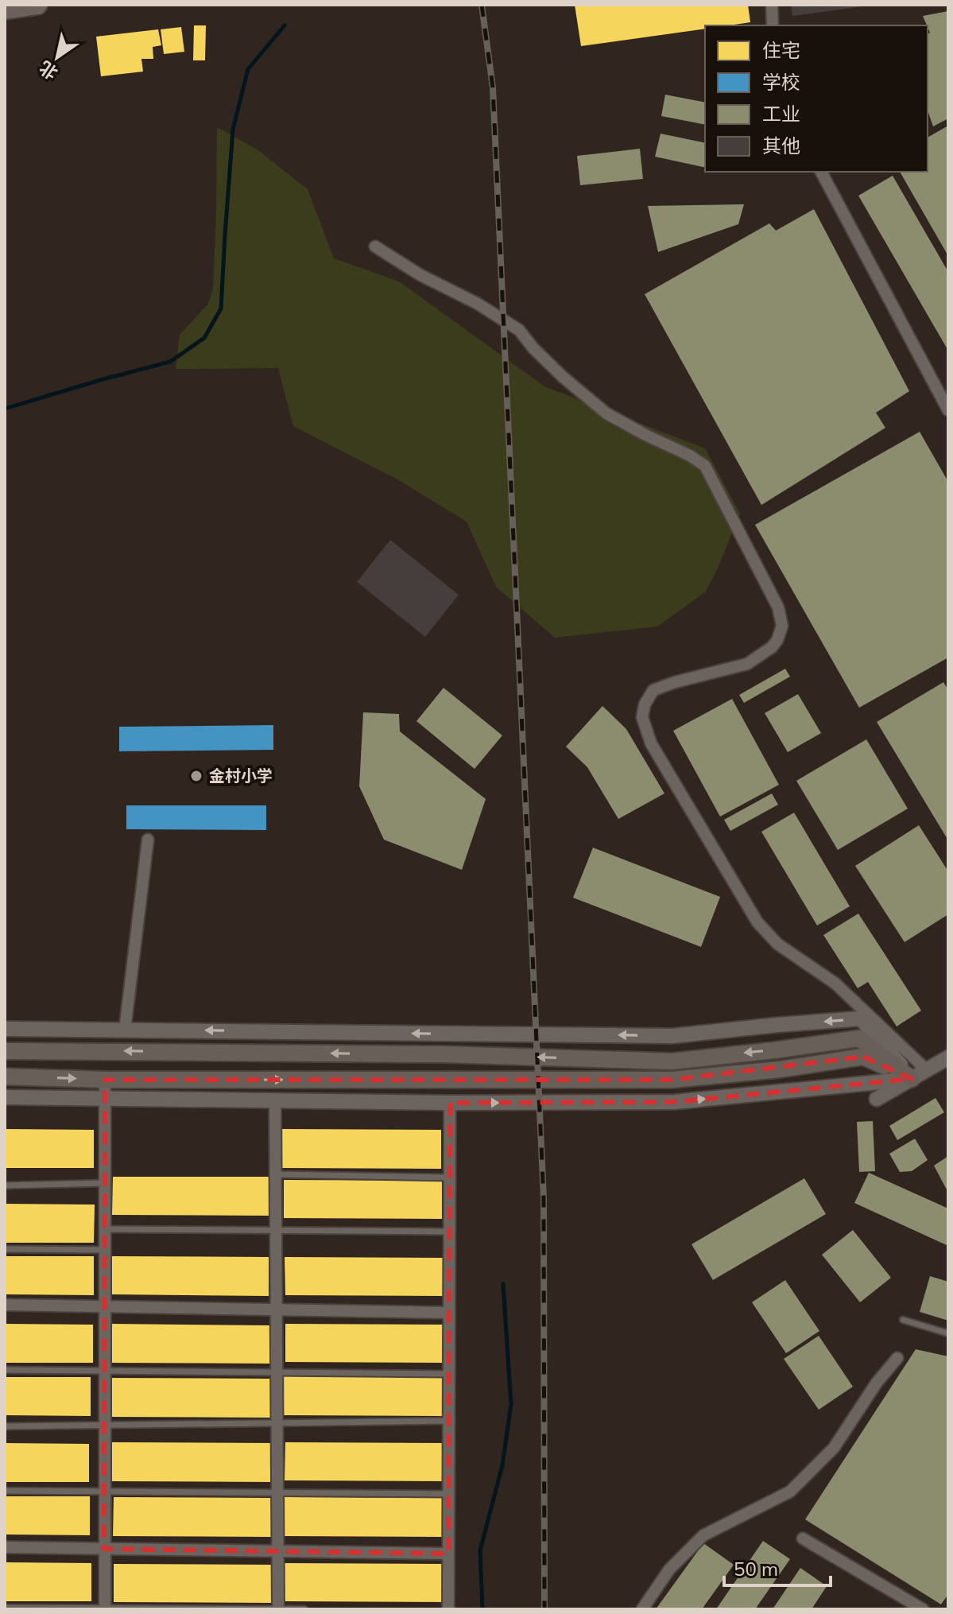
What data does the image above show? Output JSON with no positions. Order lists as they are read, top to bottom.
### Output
{
  "places": ["金村小学"],
  "legend": [
    "住宅",
    "学校",
    "工业",
    "其他"
  ],
  "scale_bar": "50 m",
  "north": "bottom left"
}
